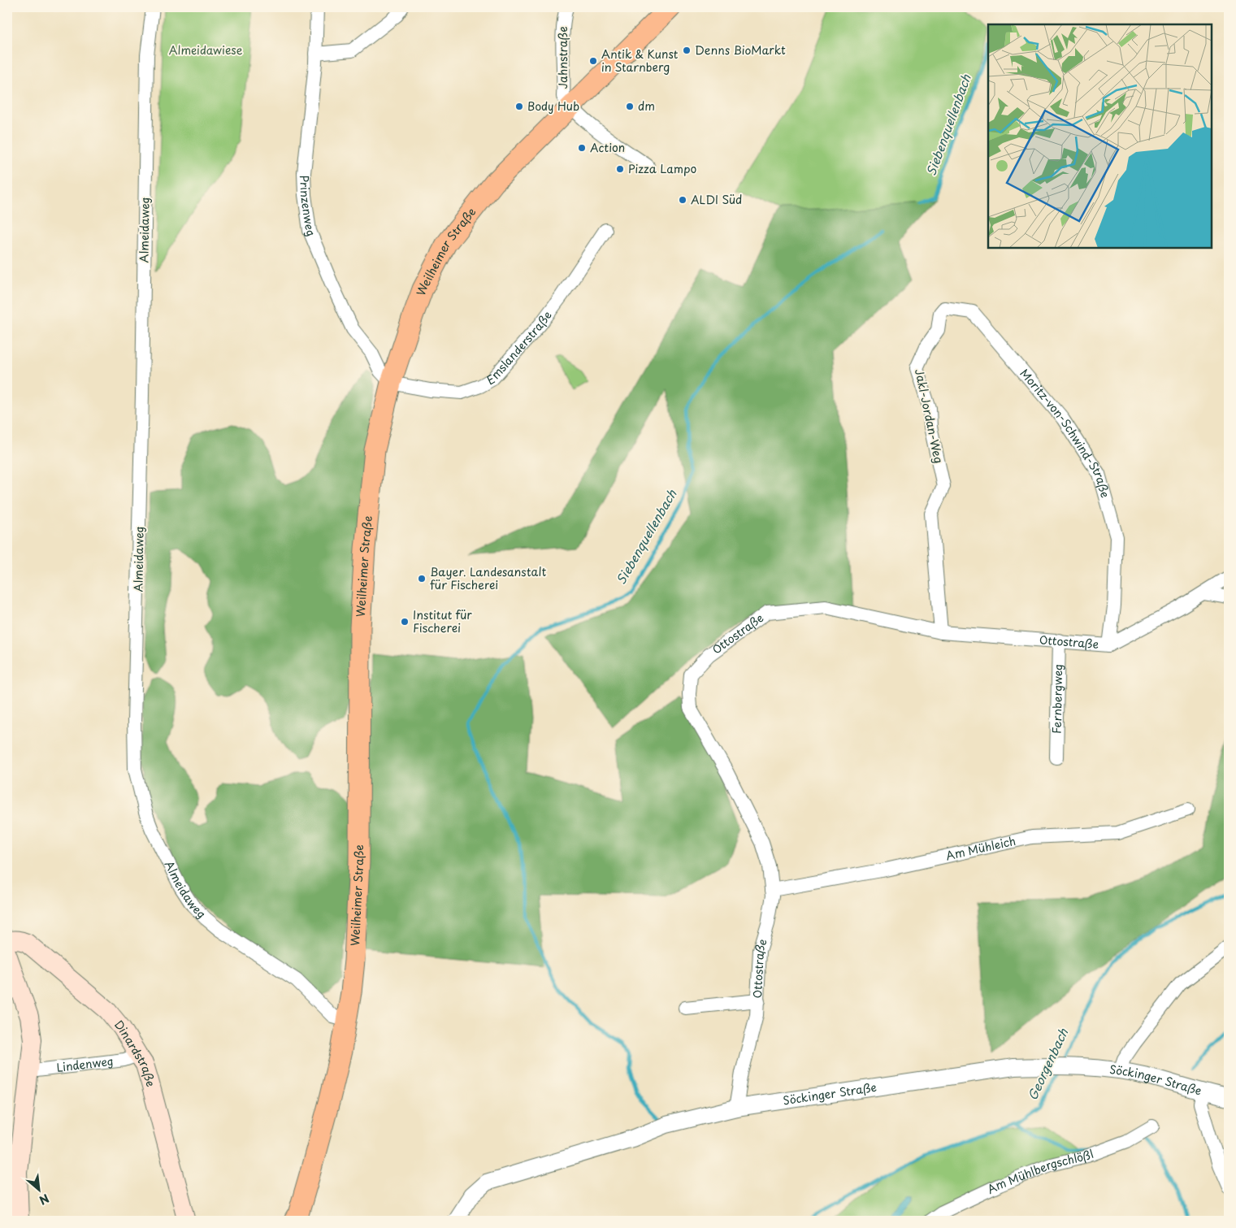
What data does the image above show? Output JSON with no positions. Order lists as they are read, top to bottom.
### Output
{
  "streets": {
    "main road": ["Weilheimer Straße", "Dinardstraße"],
    "street": [
      "Jahnstraße",
      "Prinzenweg",
      "Almeidaweg",
      "Emslanderstraße",
      "Jakl-Jordan-Weg",
      "Moritz-von-Schwind-Straße",
      "Ottostraße",
      "Fernbergweg",
      "Am Mühleich",
      "Lindenweg",
      "Söckinger Straße",
      "Am Mühlbergschlößl"
    ]
  },
  "crossings": [
    ["Jahnstraße", "Weilheimer Straße"],
    ["Prinzenweg", "Weilheimer Straße"],
    ["Prinzenweg", "Emslanderstraße"],
    ["Almeidaweg", "Weilheimer Straße"],
    ["Weilheimer Straße", "Emslanderstraße"],
    ["Jakl-Jordan-Weg", "Moritz-von-Schwind-Straße"],
    ["Jakl-Jordan-Weg", "Ottostraße"],
    ["Moritz-von-Schwind-Straße", "Ottostraße"],
    ["Ottostraße", "Fernbergweg"],
    ["Ottostraße", "Am Mühleich"],
    ["Ottostraße", "Söckinger Straße"],
    ["Dinardstraße", "Lindenweg"]
  ],
  "water": ["Siebenquellenbach", "Georgenbach"],
  "parks": ["Almeidawiese"],
  "places": [
    "Denns BioMarkt",
    "Antik & Kunst in Starnberg",
    "Body Hub",
    "dm",
    "Action",
    "Pizza Lampo",
    "ALDI Süd",
    "Bayer. Landesanstalt für Fischerei",
    "Institut für Fischerei"
  ],
  "north": "bottom right"
}
